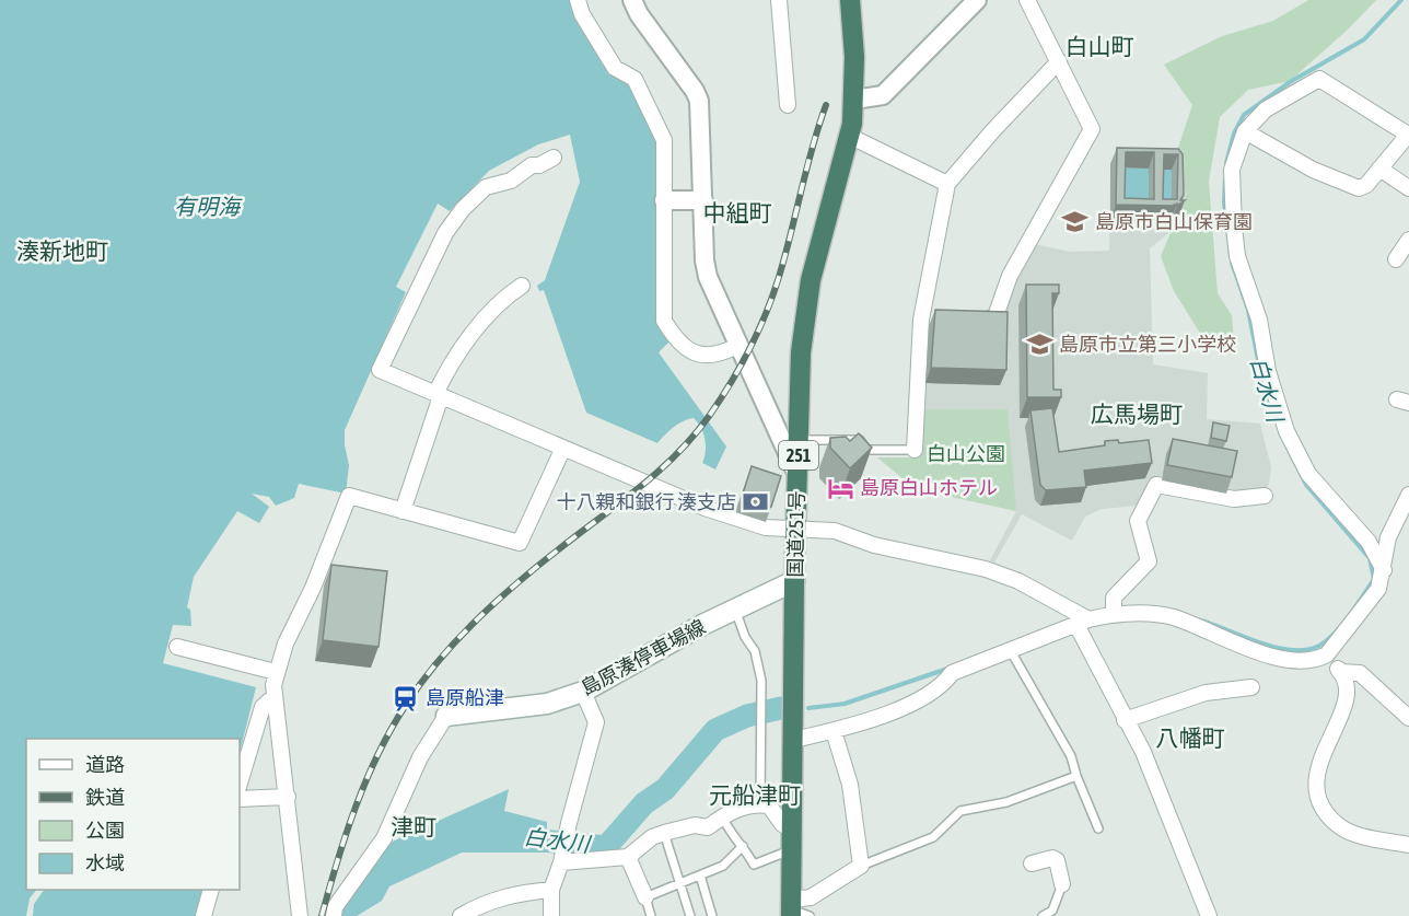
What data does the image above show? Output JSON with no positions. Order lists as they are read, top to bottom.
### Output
{
  "streets": {
    "highway": ["251", "国道251号"],
    "main road": ["島原湊停車場線"]
  },
  "crossings": [
    ["国道251号", "島原湊停車場線"]
  ],
  "districts": [
    "白山町",
    "中組町",
    "湊新地町",
    "広馬場町",
    "八幡町",
    "元船津町",
    "津町"
  ],
  "water": ["有明海", "白水川"],
  "parks": ["白山公園"],
  "places": {
    "school or university": ["島原市白山保育園", "島原市立第三小学校"],
    "hotel": ["島原白山ホテル"],
    "bank": ["十八親和銀行 湊支店"],
    "station": ["島原船津"]
  },
  "legend": [
    "道路",
    "鉄道",
    "公園",
    "水域"
  ]
}
